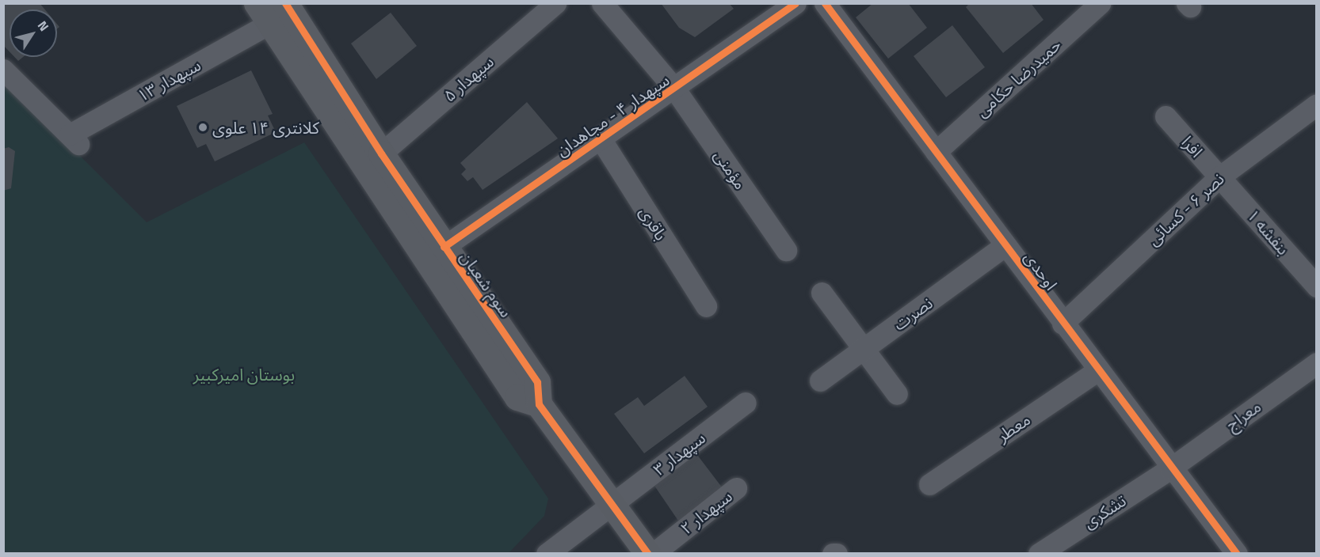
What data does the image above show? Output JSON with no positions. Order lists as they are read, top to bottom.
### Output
{
  "streets": {
    "street": [
      "حمیدرضا حکامی",
      "سپهدار ۵",
      "سپهدار ۱۳",
      "سپهدار ۴ - مجاهدان",
      "افرا",
      "مؤمنی",
      "نصر ۶ - کسائی",
      "باقری",
      "بنفشه ۱",
      "اوحدی",
      "سوم شعبان",
      "نصرت",
      "معراج",
      "معطر",
      "سپهدار ۳",
      "تشکری",
      "سپهدار ۲"
    ]
  },
  "crossings": [
    ["حمیدرضا حکامی", "اوحدی"],
    ["سپهدار ۵", "سوم شعبان"],
    ["سپهدار ۴ - مجاهدان", "مؤمنی"],
    ["سپهدار ۴ - مجاهدان", "باقری"],
    ["سپهدار ۴ - مجاهدان", "سوم شعبان"],
    ["افرا", "نصر ۶ - کسائی"],
    ["افرا", "بنفشه ۱"],
    ["نصر ۶ - کسائی", "بنفشه ۱"],
    ["نصر ۶ - کسائی", "اوحدی"],
    ["اوحدی", "نصرت"],
    ["اوحدی", "معراج"],
    ["اوحدی", "معطر"],
    ["اوحدی", "تشکری"],
    ["معراج", "تشکری"]
  ],
  "parks": ["بوستان امیرکبیر"],
  "places": ["کلانتری ۱۴ علوی"],
  "north": "top right"
}
